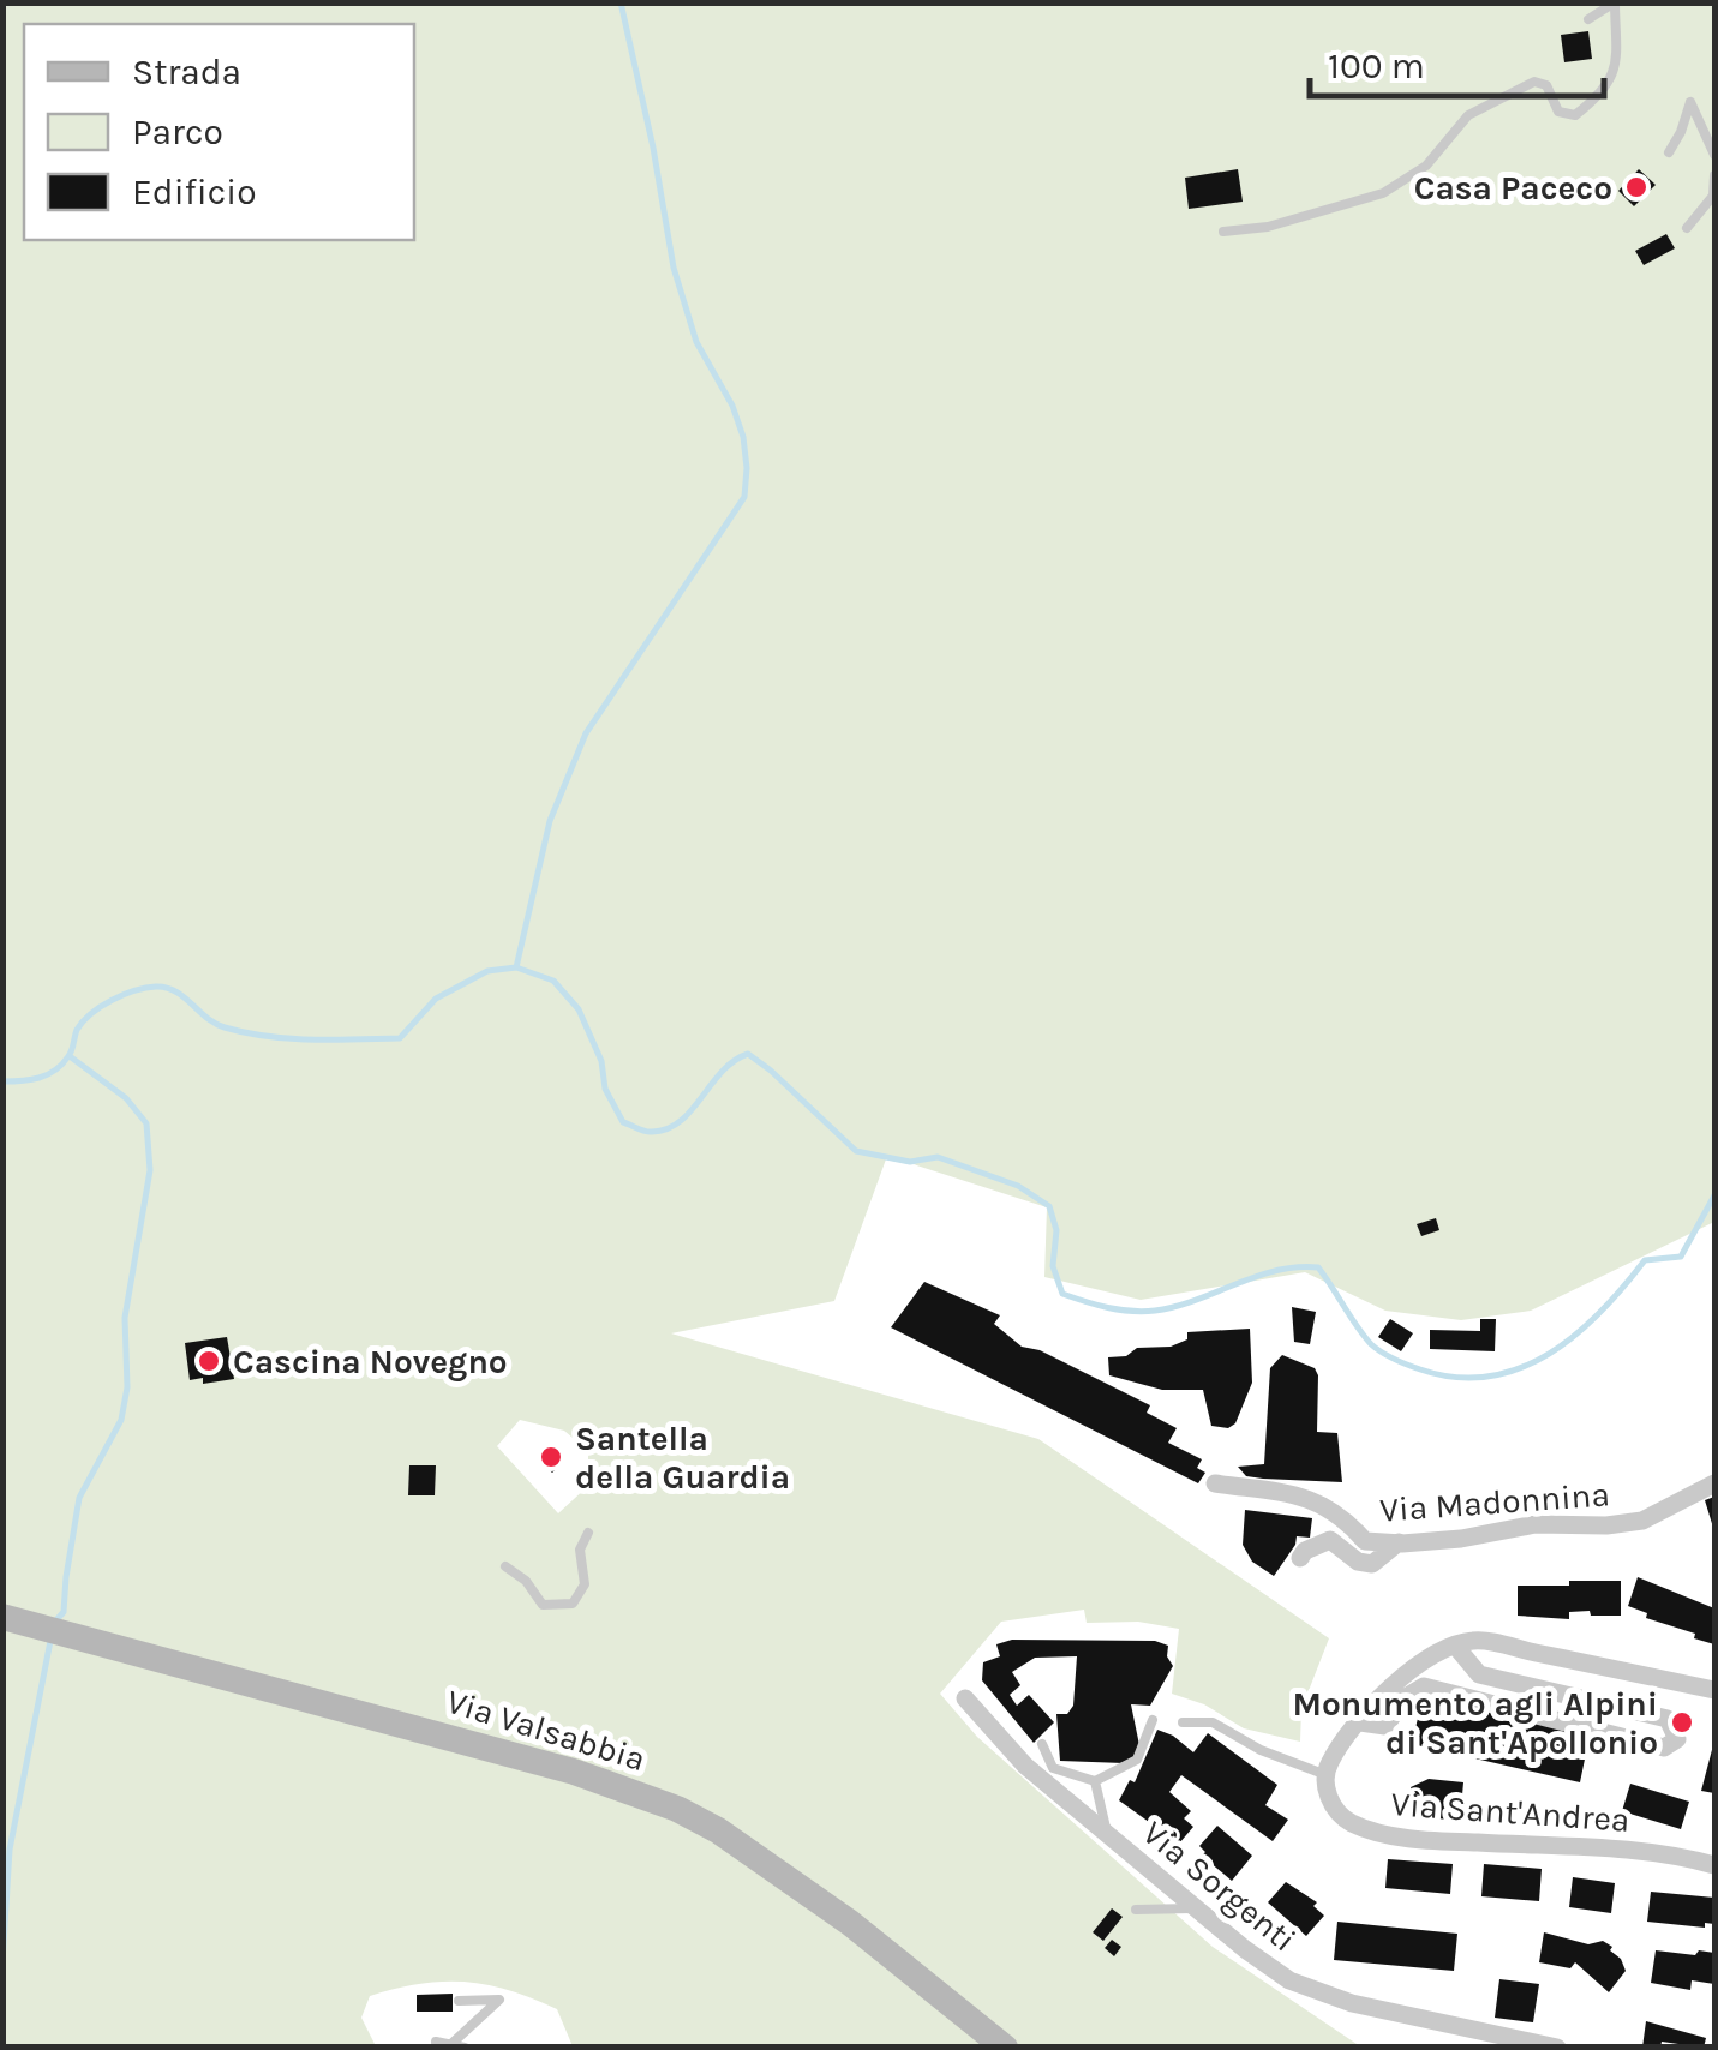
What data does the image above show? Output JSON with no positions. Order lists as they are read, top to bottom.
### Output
{
  "streets": {
    "main road": ["Via Valsabbia"],
    "street": ["Via Madonnina", "Via Sant'Andrea", "Via Sorgenti"]
  },
  "places": [
    "Casa Paceco",
    "Cascina Novegno",
    "Santella della Guardia",
    "Monumento agli Alpini di Sant'Apollonio"
  ],
  "legend": ["Strada", "Parco", "Edificio"],
  "scale_bar": "100 m"
}
